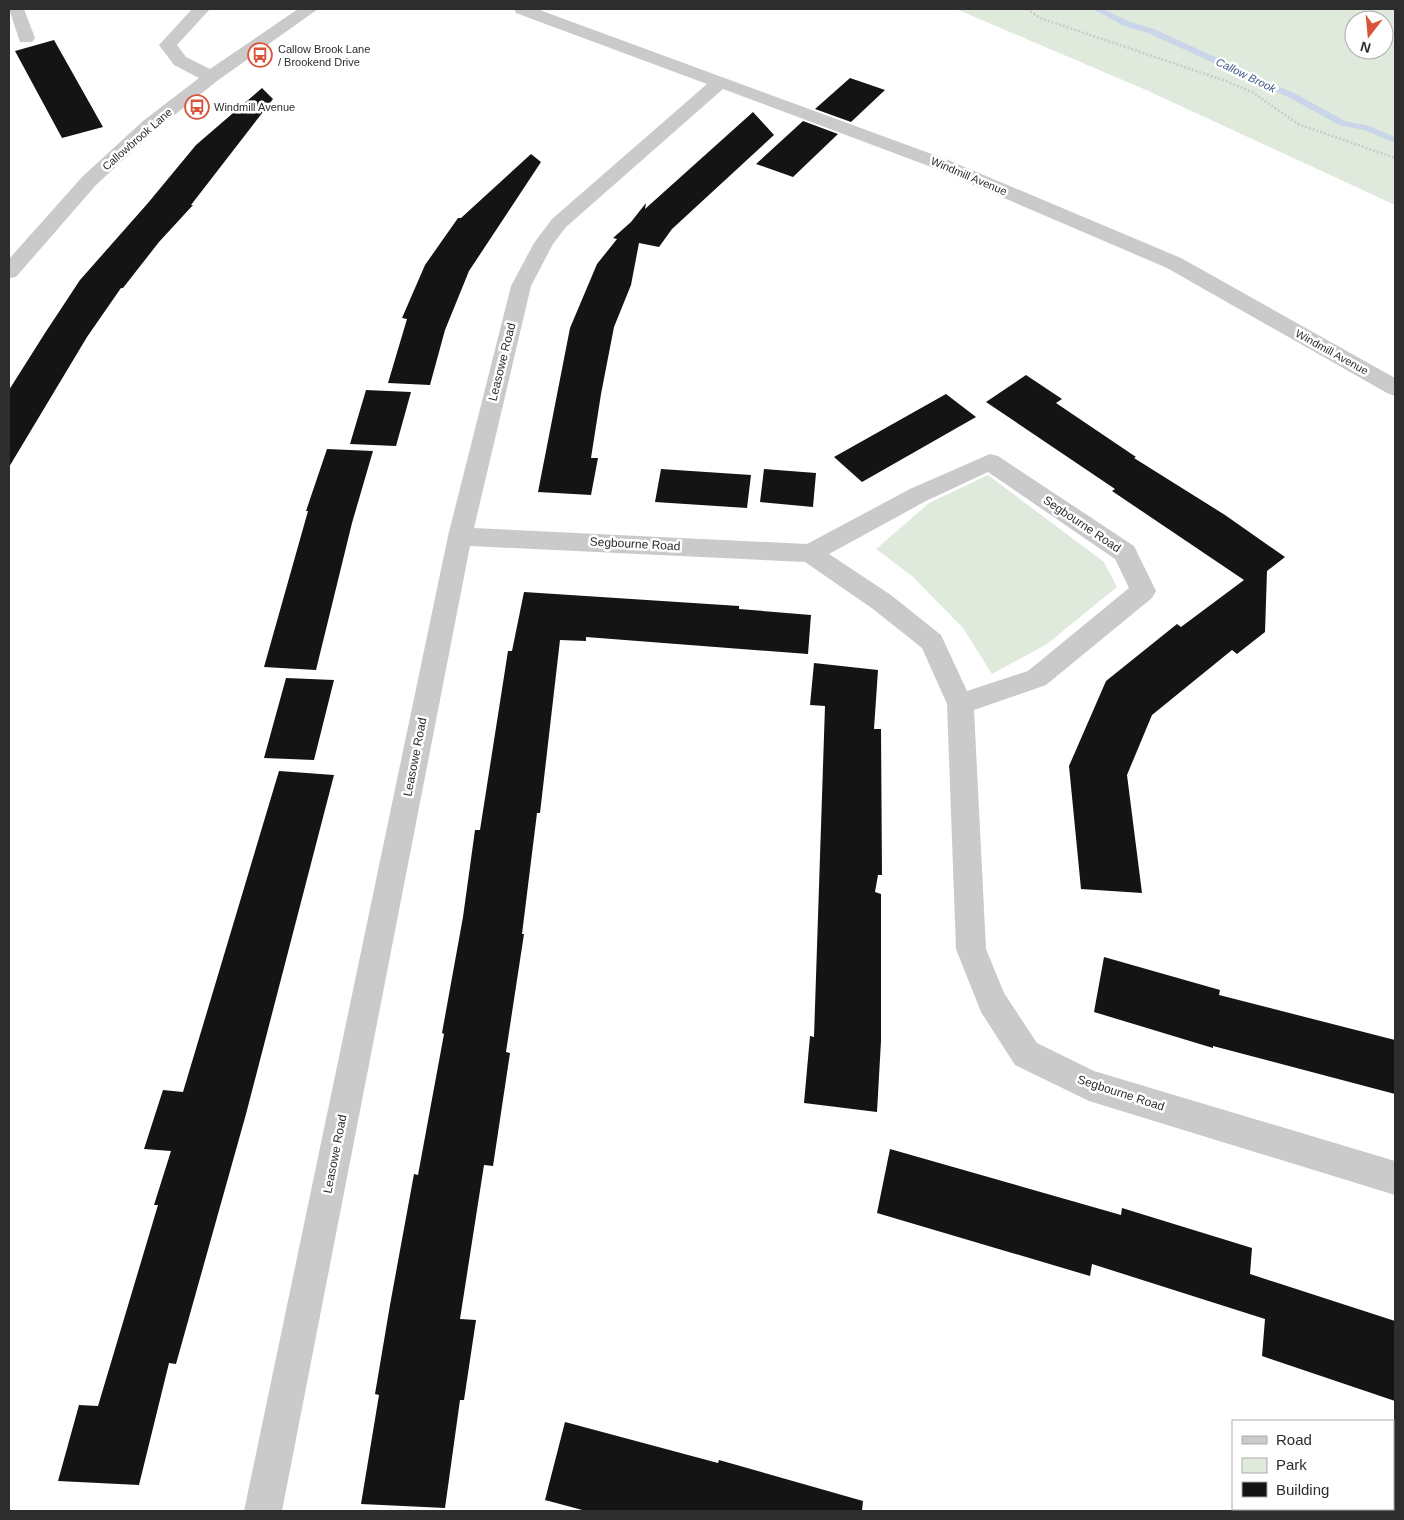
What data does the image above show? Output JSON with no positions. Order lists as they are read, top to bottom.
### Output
{
  "streets": {
    "street": [
      "Callowbrook Lane",
      "Windmill Avenue",
      "Leasowe Road",
      "Segbourne Road"
    ]
  },
  "crossings": [
    ["Windmill Avenue", "Leasowe Road"],
    ["Leasowe Road", "Segbourne Road"]
  ],
  "water": ["Callow Brook"],
  "places": {
    "bus stop": ["Callow Brook Lane / Brookend Drive", "Windmill Avenue"]
  },
  "legend": ["Road", "Park", "Building"],
  "north": "bottom"
}
